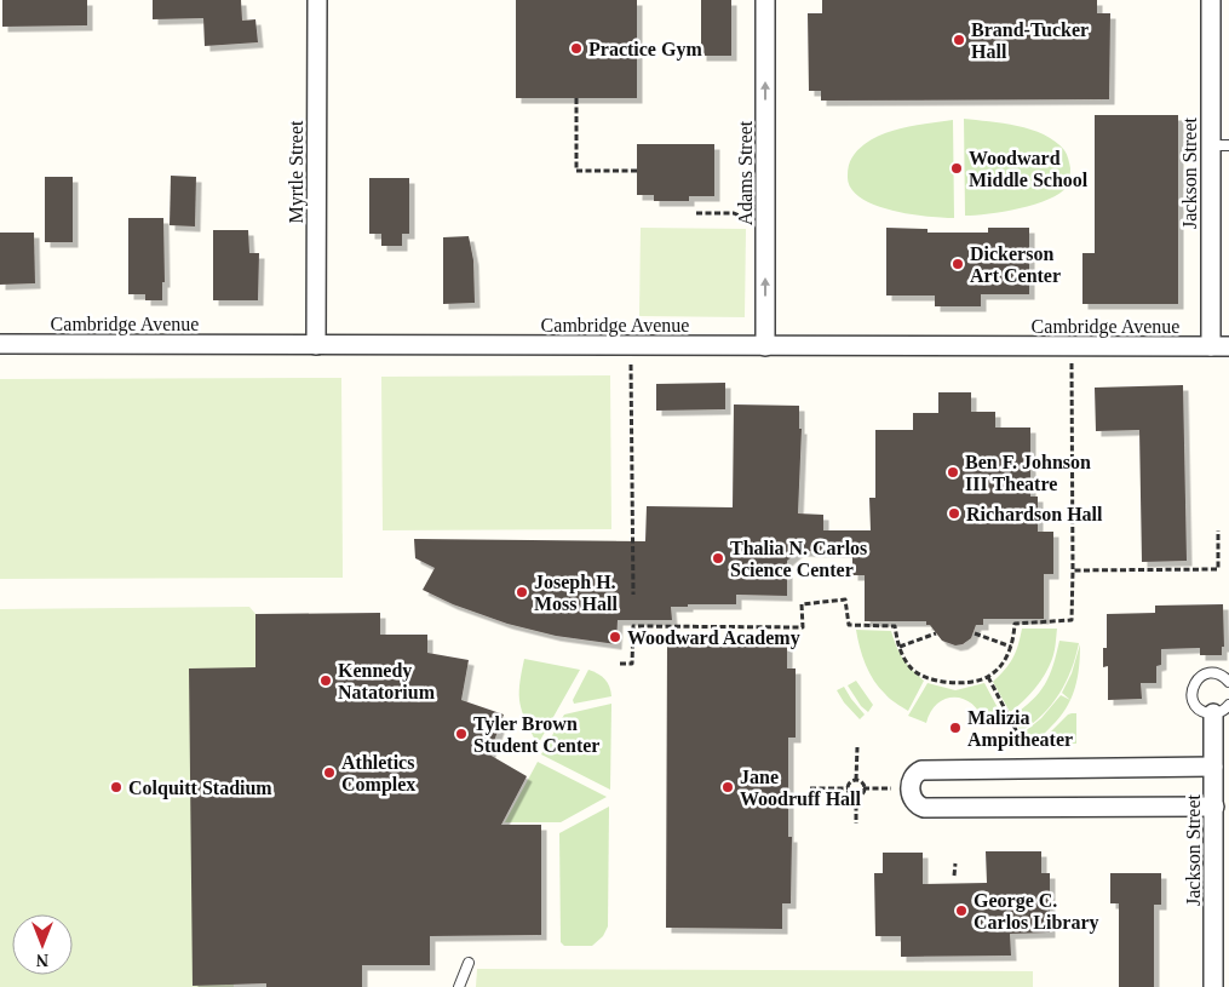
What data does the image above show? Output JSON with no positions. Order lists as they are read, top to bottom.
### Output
{
  "streets": {
    "street": [
      "Myrtle Street",
      "Adams Street",
      "Jackson Street",
      "Cambridge Avenue"
    ]
  },
  "crossings": [
    ["Myrtle Street", "Cambridge Avenue"],
    ["Adams Street", "Cambridge Avenue"],
    ["Jackson Street", "Cambridge Avenue"]
  ],
  "one_way": ["Adams Street"],
  "places": [
    "Brand-Tucker Hall",
    "Practice Gym",
    "Woodward Middle School",
    "Dickerson Art Center",
    "Ben F. Johnson III Theatre",
    "Richardson Hall",
    "Thalia N. Carlos Science Center",
    "Joseph H. Moss Hall",
    "Woodward Academy",
    "Kennedy Natatorium",
    "Malizia Ampitheater",
    "Tyler Brown Student Center",
    "Athletics Complex",
    "Colquitt Stadium",
    "Jane Woodruff Hall",
    "George C. Carlos Library"
  ],
  "north": "bottom"
}
